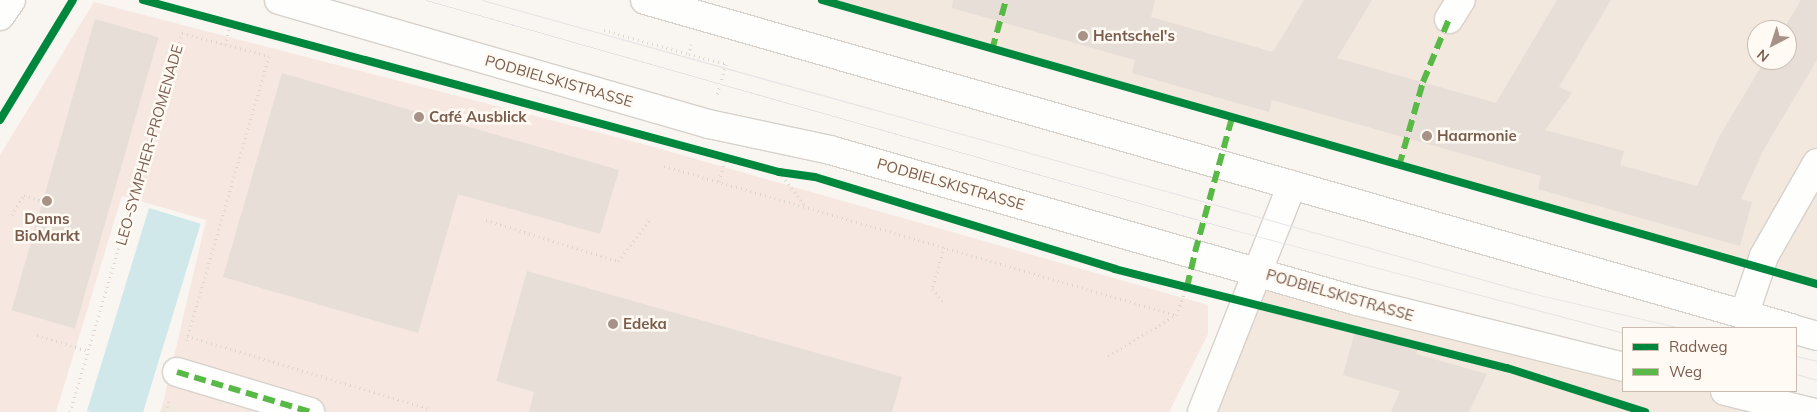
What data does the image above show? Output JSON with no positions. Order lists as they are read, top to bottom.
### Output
{
  "streets": {
    "main road": ["PODBIELSKISTRASSE"],
    "path": ["LEO-SYMPHER-PROMENADE"]
  },
  "places": [
    "Hentschel's",
    "Café Ausblick",
    "Haarmonie",
    "Denns BioMarkt",
    "Edeka"
  ],
  "legend": ["Radweg", "Weg"],
  "north": "bottom left"
}
